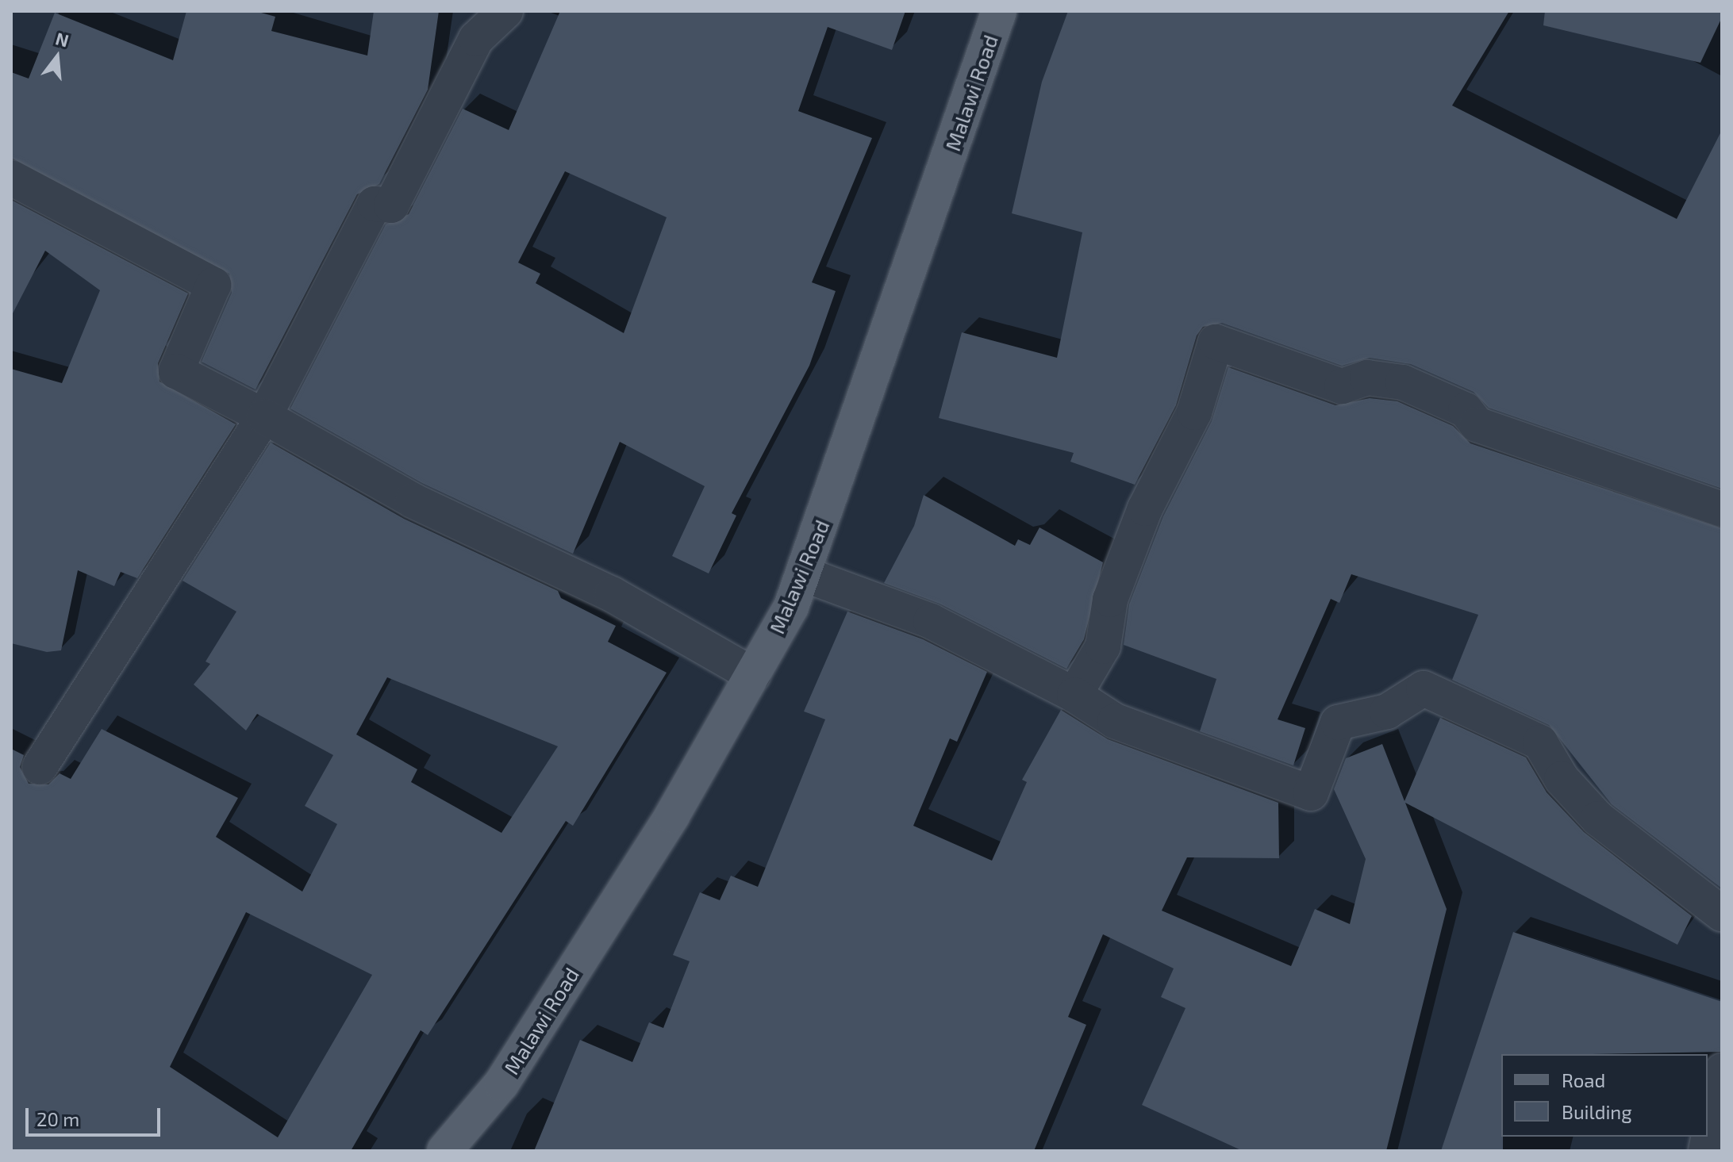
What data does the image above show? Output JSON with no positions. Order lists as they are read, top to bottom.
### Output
{
  "streets": {
    "main road": ["Malawi Road"]
  },
  "legend": ["Road", "Building"],
  "scale_bar": "20 m",
  "north": "top"
}
